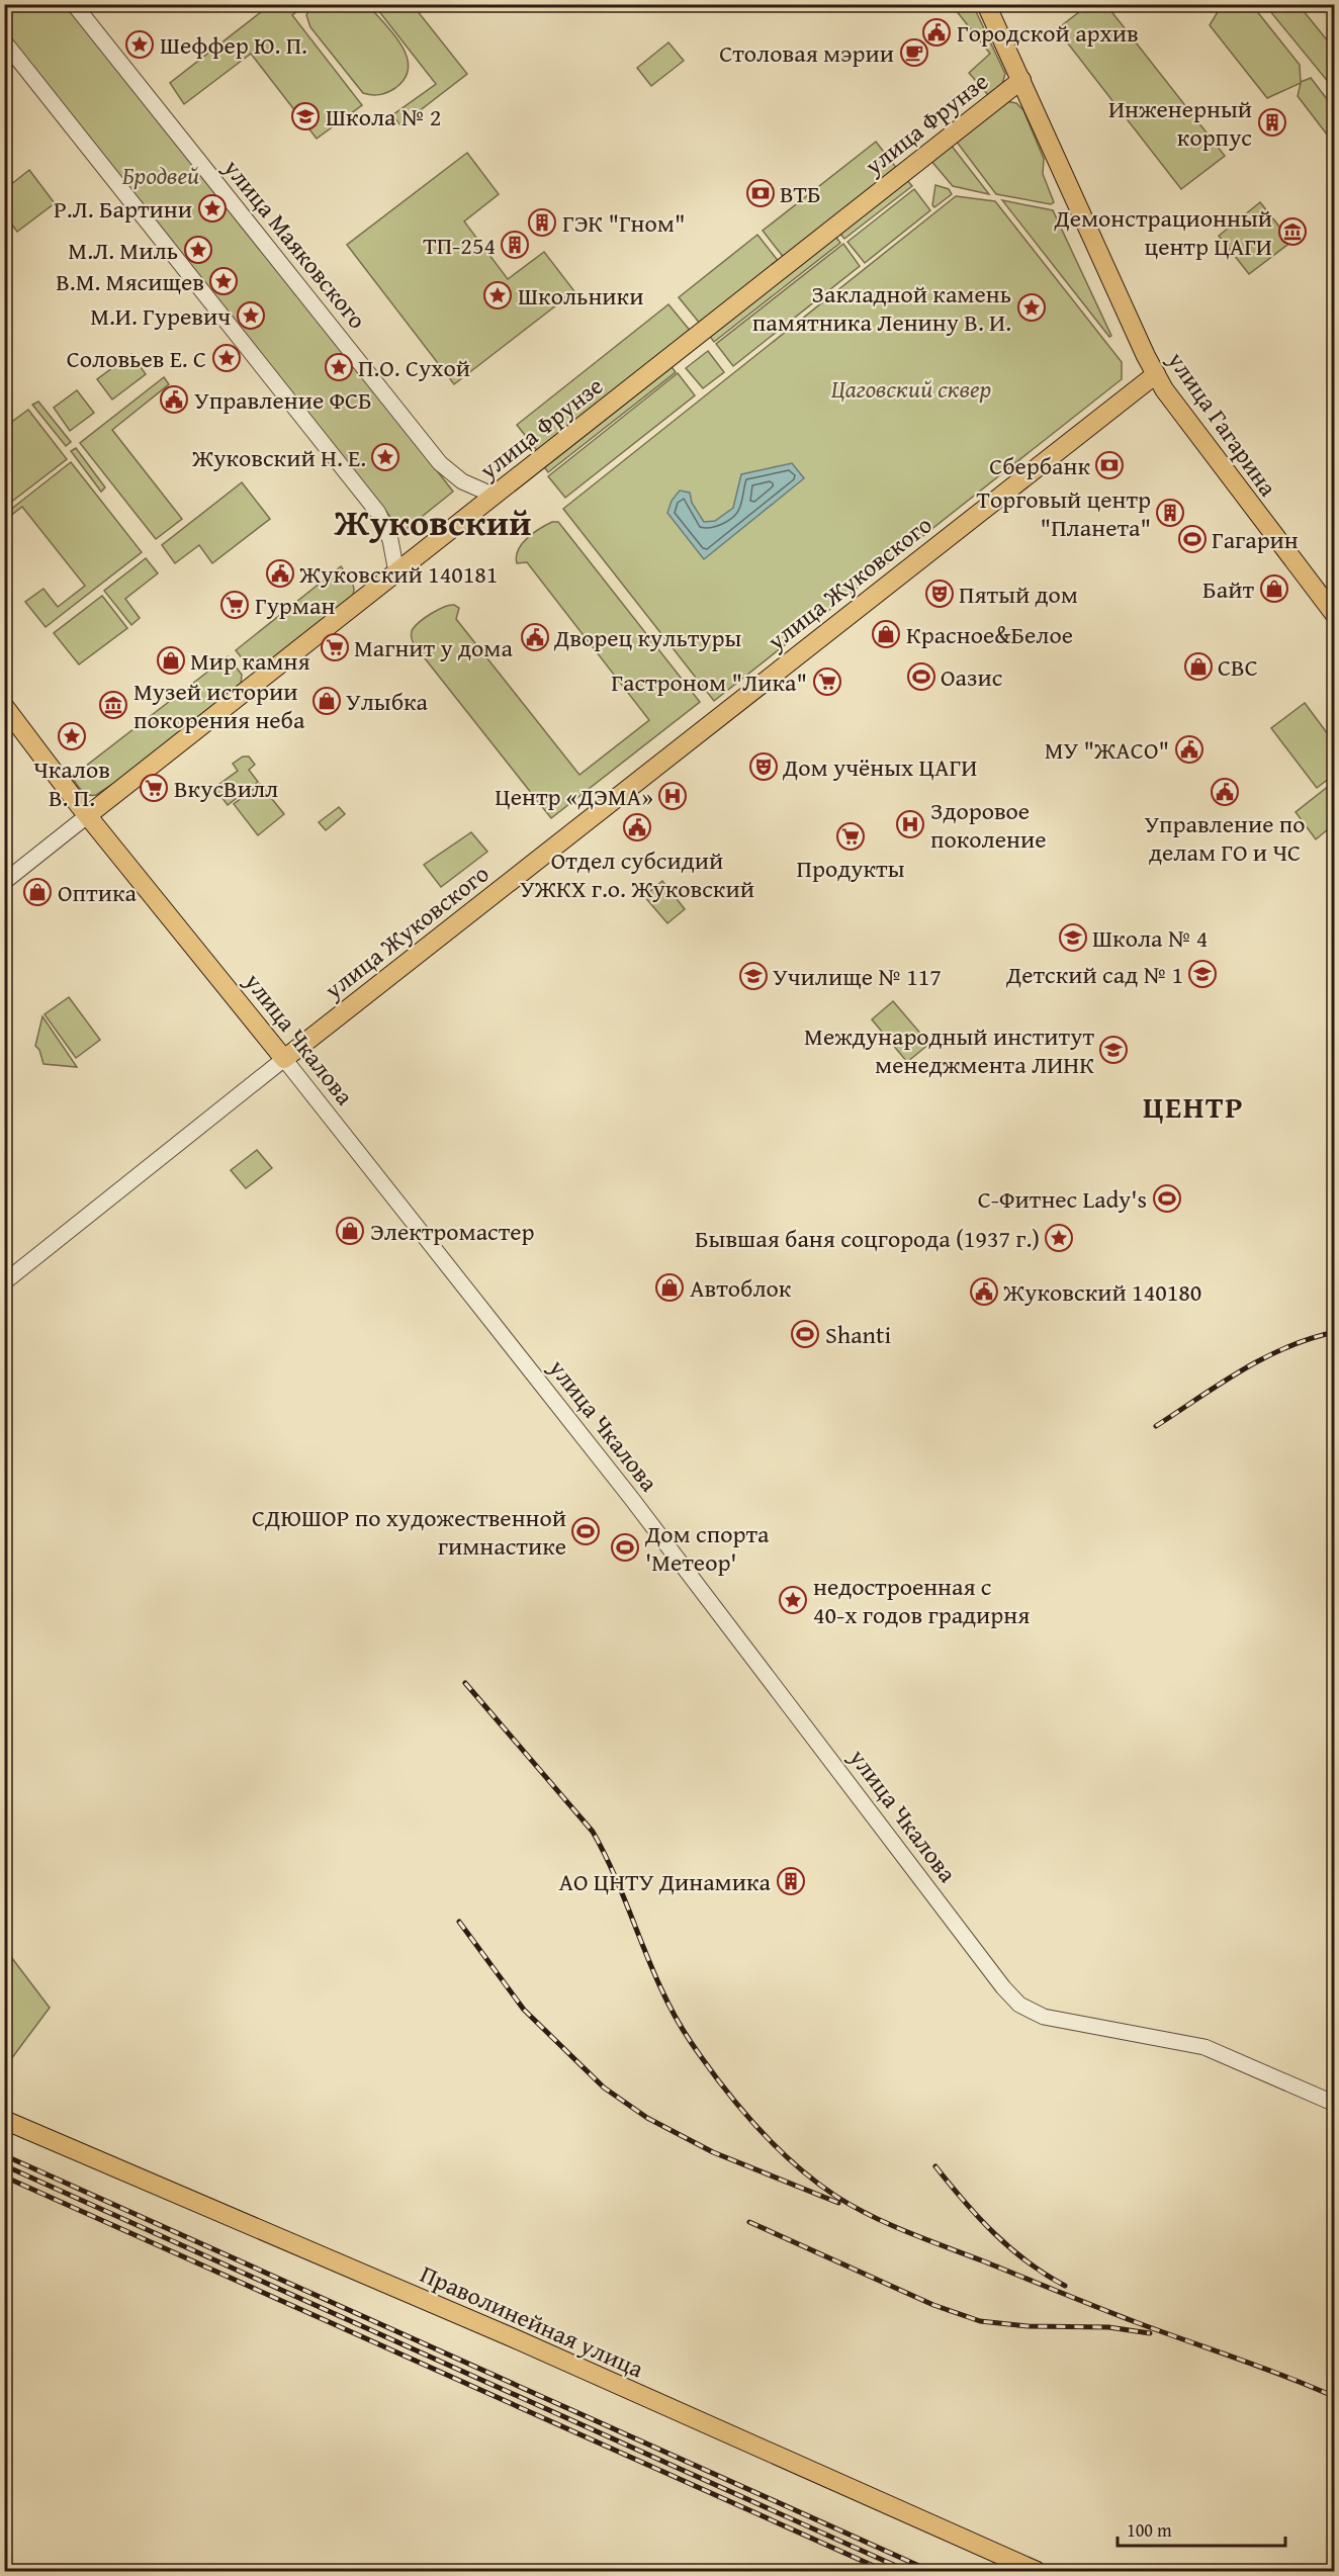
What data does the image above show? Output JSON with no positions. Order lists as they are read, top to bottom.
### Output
{
  "streets": {
    "main road": [
      "улица Фрунзе",
      "улица Гагарина",
      "улица Жуковского",
      "улица Чкалова",
      "Праволинейная улица"
    ],
    "street": ["улица Маяковского"]
  },
  "crossings": [
    ["улица Фрунзе", "улица Маяковского"],
    ["улица Фрунзе", "улица Гагарина"],
    ["улица Фрунзе", "улица Чкалова"],
    ["улица Гагарина", "улица Жуковского"],
    ["улица Жуковского", "улица Чкалова"]
  ],
  "districts": ["Жуковский", "ЦЕНТР"],
  "parks": ["Бродвей", "Цаговский сквер"],
  "places": {
    "public building": [
      "Городской архив",
      "Управление ФСБ",
      "Жуковский 140181",
      "Дворец культуры",
      "МУ \"ЖАСО\"",
      "Управление по делам ГО и ЧС",
      "Отдел субсидий УЖКХ г.о. Жуковский",
      "Жуковский 140180"
    ],
    "place": [
      "Шеффер Ю. П.",
      "Р.Л. Бартини",
      "М.Л. Миль",
      "В.М. Мясищев",
      "Школьники",
      "Закладной камень памятника Ленину В. И.",
      "М.И. Гуревич",
      "Соловьев Е. С",
      "П.О. Сухой",
      "Жуковский Н. Е.",
      "Чкалов В. П.",
      "Бывшая баня соцгорода (1937 г.)",
      "недостроенная с 40-х годов градирня"
    ],
    "cafe": ["Столовая мэрии"],
    "school or university": [
      "Школа № 2",
      "Школа № 4",
      "Детский сад № 1",
      "Училище № 117",
      "Международный институт менеджмента ЛИНК"
    ],
    "building": [
      "Инженерный корпус",
      "ГЭК \"Гном\"",
      "ТП-254",
      "Торговый центр \"Планета\"",
      "АО ЦНТУ Динамика"
    ],
    "bank": ["ВТБ", "Сбербанк"],
    "museum": ["Демонстрационный центр ЦАГИ", "Музей истории покорения неба"],
    "sports": [
      "Гагарин",
      "Оазис",
      "С-Фитнес Lady's",
      "Shanti",
      "СДЮШОР по художественной гимнастике",
      "Дом спорта 'Метеор'"
    ],
    "shop": [
      "Байт",
      "Красное&Белое",
      "Мир камня",
      "СВС",
      "Улыбка",
      "Оптика",
      "Электромастер",
      "Автоблок"
    ],
    "theatre": ["Пятый дом", "Дом учёных ЦАГИ"],
    "supermarket": [
      "Гурман",
      "Магнит у дома",
      "Гастроном \"Лика\"",
      "ВкусВилл",
      "Продукты"
    ],
    "hospital": ["Центр «ДЭМА»", "Здоровое поколение"]
  },
  "scale_bar": "100 m"
}
